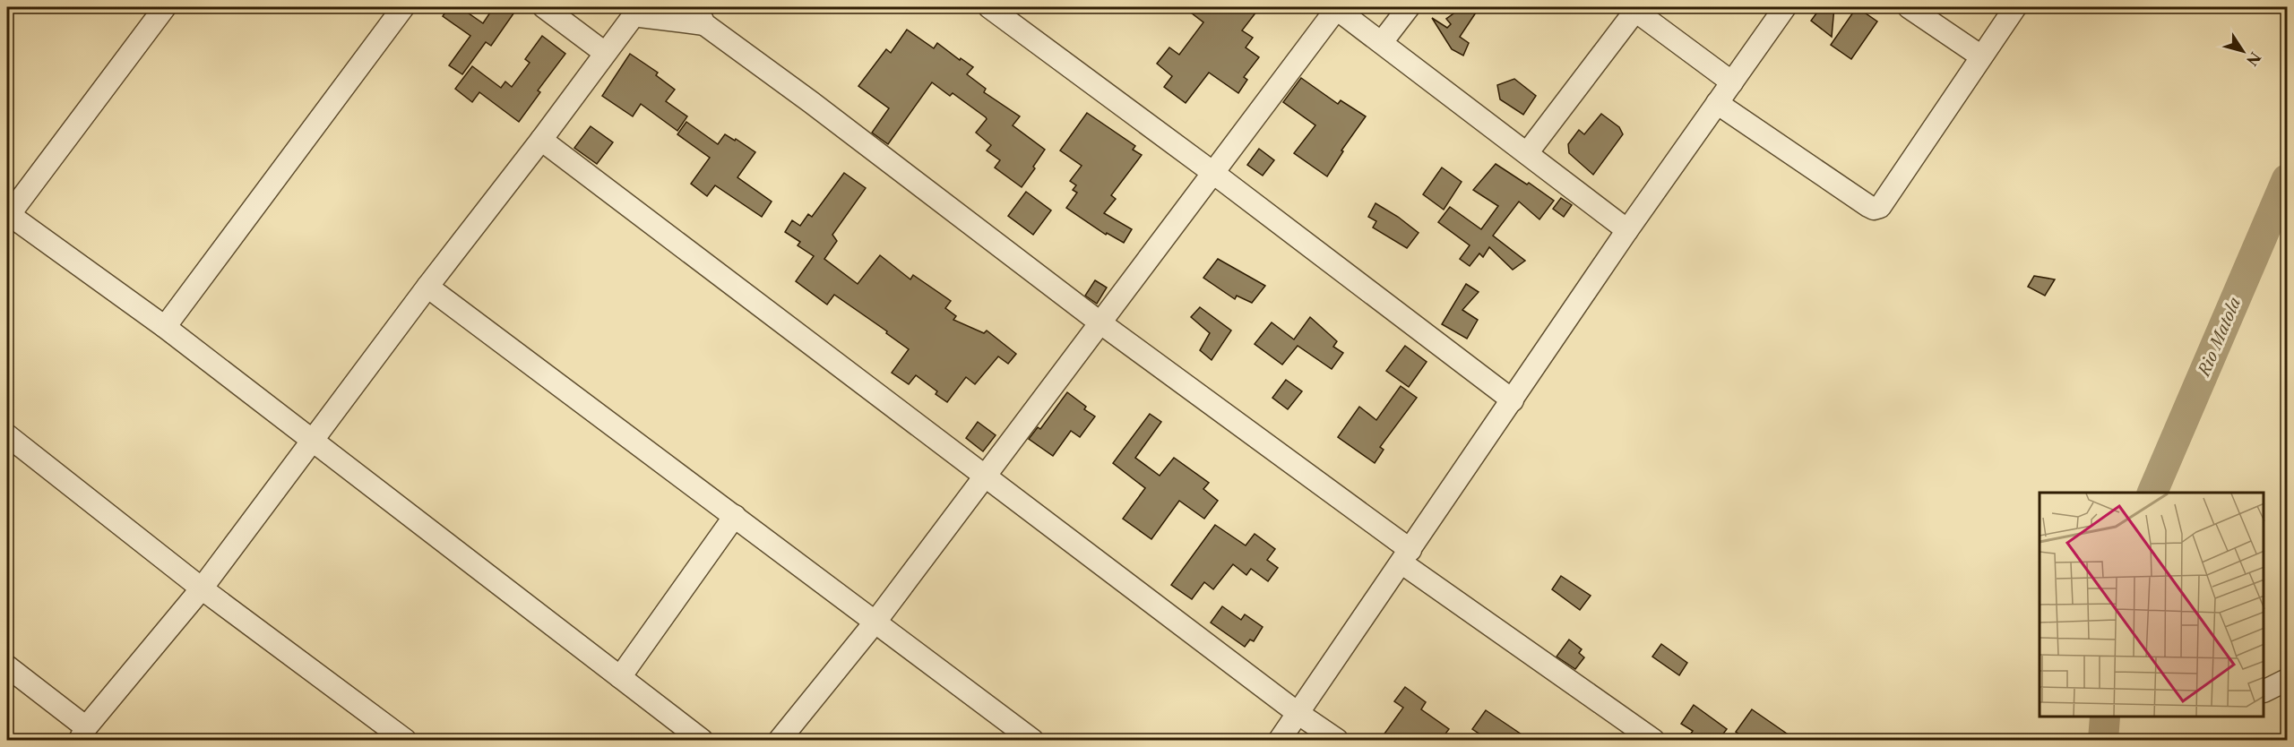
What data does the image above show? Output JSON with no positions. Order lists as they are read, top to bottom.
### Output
{
  "water": ["Rio Matola"],
  "north": "bottom right"
}
